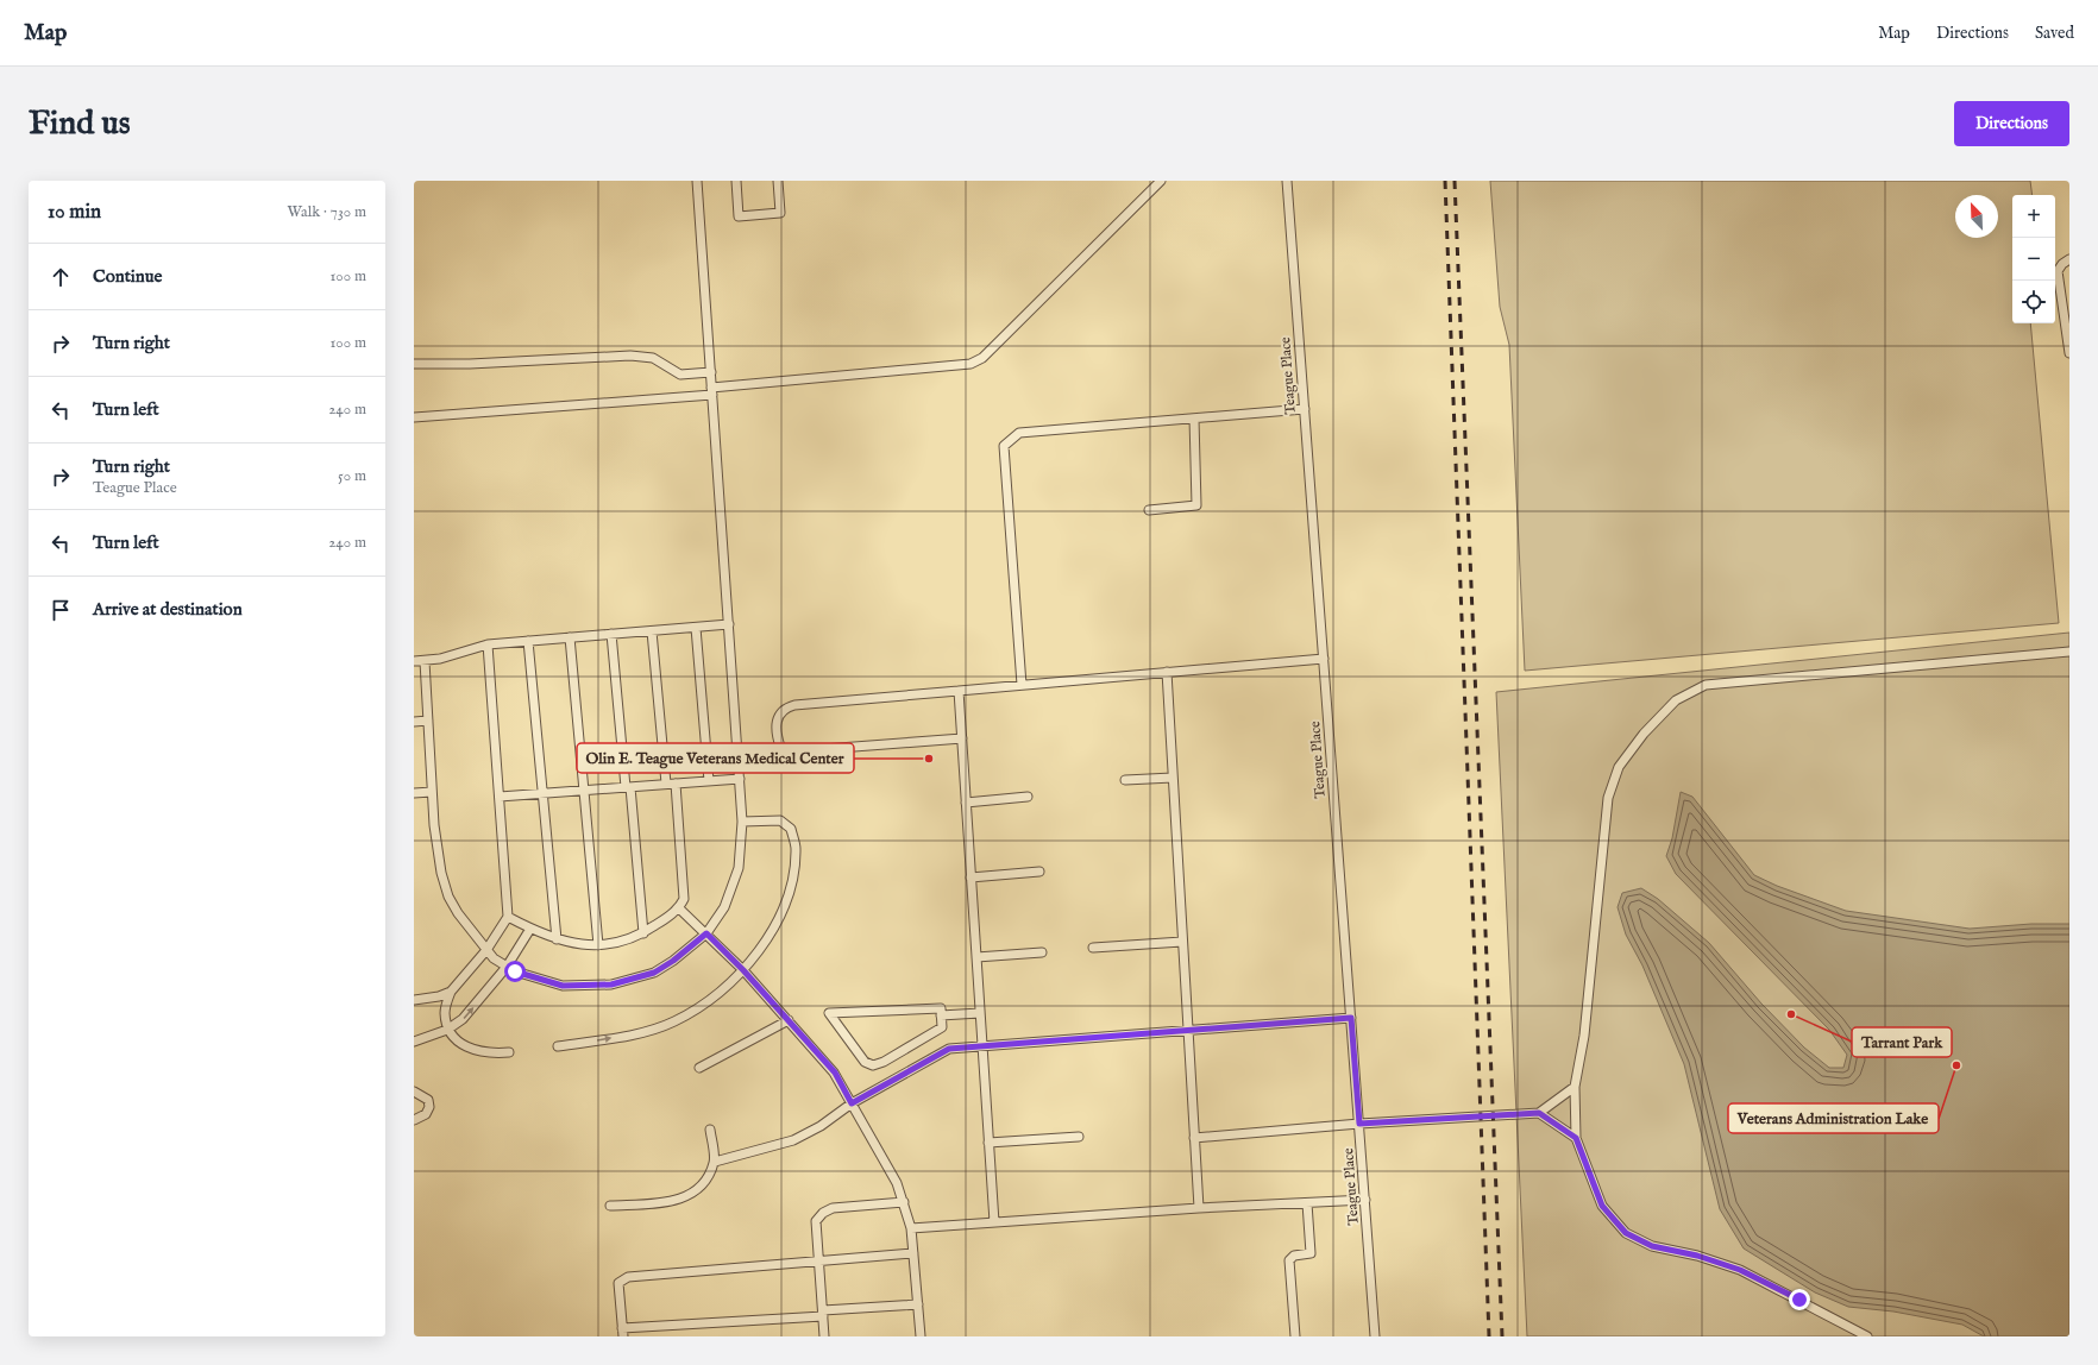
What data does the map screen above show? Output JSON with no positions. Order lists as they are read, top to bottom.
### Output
{
  "streets": {
    "lane": ["Teague Place"]
  },
  "places": ["Olin E. Teague Veterans Medical Center", "Tarrant Park", "Veterans Administration Lake"],
  "north": "top left",
  "page": {
    "header": "Map",
    "nav": ["Map", "Directions", "Saved"],
    "buttons": "Directions",
    "title": "Find us",
    "heading": ["10 min", "Walk · 730 m"],
    "map_buttons": ["+", "−"],
    "list": [
      ["Continue", "100 m"],
      ["Turn right", "100 m"],
      ["Turn left", "240 m"],
      ["Turn right", "Teague Place", "50 m"],
      ["Turn left", "240 m"],
      "Arrive at destination"
    ]
  }
}
